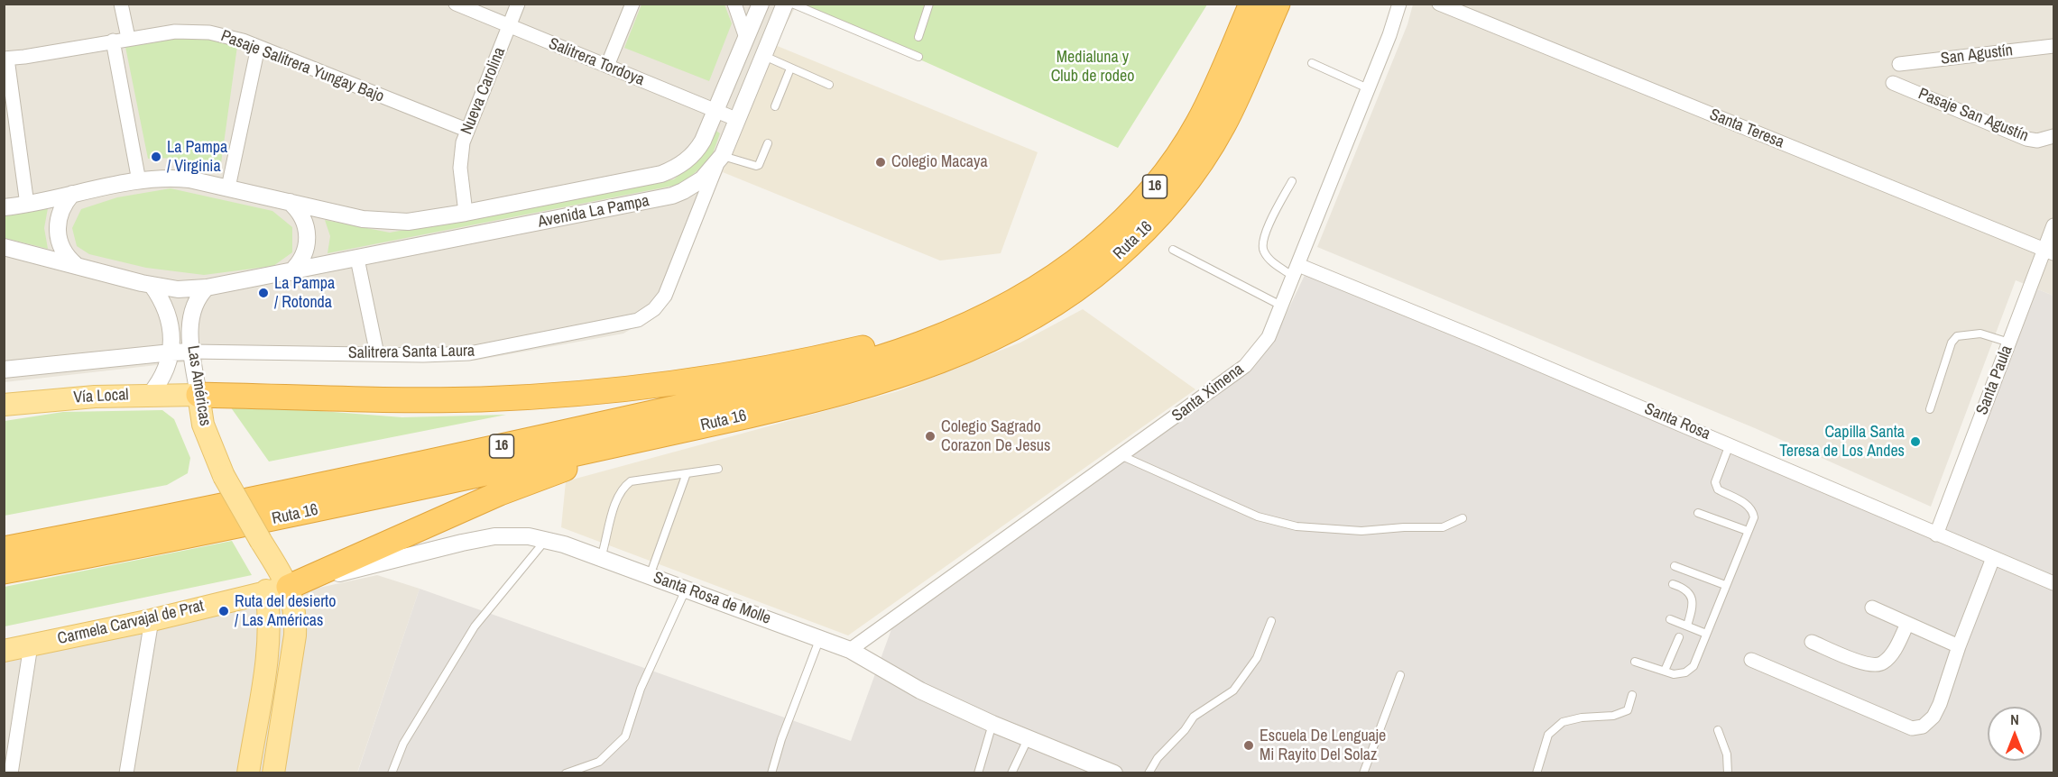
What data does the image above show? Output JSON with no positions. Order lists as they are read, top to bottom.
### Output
{
  "streets": {
    "highway": ["16", "Ruta 16"],
    "main road": ["Las Américas", "Vía Local", "Carmela Carvajal de Prat"],
    "street": [
      "San Agustín",
      "Salitrera Tordoya",
      "Pasaje Salitrera Yungay Bajo",
      "Nueva Carolina",
      "Pasaje San Agustín",
      "Santa Teresa",
      "Avenida La Pampa",
      "Salitrera Santa Laura",
      "Santa Paula",
      "Santa Ximena",
      "Santa Rosa",
      "Santa Rosa de Molle"
    ]
  },
  "crossings": [
    ["Salitrera Tordoya", "Nueva Carolina"],
    ["Salitrera Tordoya", "Avenida La Pampa"],
    ["Pasaje Salitrera Yungay Bajo", "Nueva Carolina"],
    ["Nueva Carolina", "Avenida La Pampa"],
    ["Santa Teresa", "Santa Paula"],
    ["Avenida La Pampa", "Salitrera Santa Laura"],
    ["Avenida La Pampa", "Las Américas"],
    ["Salitrera Santa Laura", "Las Américas"],
    ["Santa Paula", "Santa Rosa"],
    ["Las Américas", "Vía Local"],
    ["Las Américas", "Santa Rosa de Molle"],
    ["Las Américas", "Carmela Carvajal de Prat"],
    ["Santa Ximena", "Santa Rosa"],
    ["Santa Ximena", "Santa Rosa de Molle"],
    ["Santa Rosa de Molle", "Carmela Carvajal de Prat"]
  ],
  "parks": ["Medialuna y Club de rodeo"],
  "places": [
    "La Pampa / Virginia",
    "Colegio Macaya",
    "La Pampa / Rotonda",
    "Colegio Sagrado Corazon De Jesus",
    "Capilla Santa Teresa de Los Andes",
    "Ruta del desierto / Las Américas",
    "Escuela De Lenguaje Mi Rayito Del Solaz"
  ],
  "north": "top"
}
